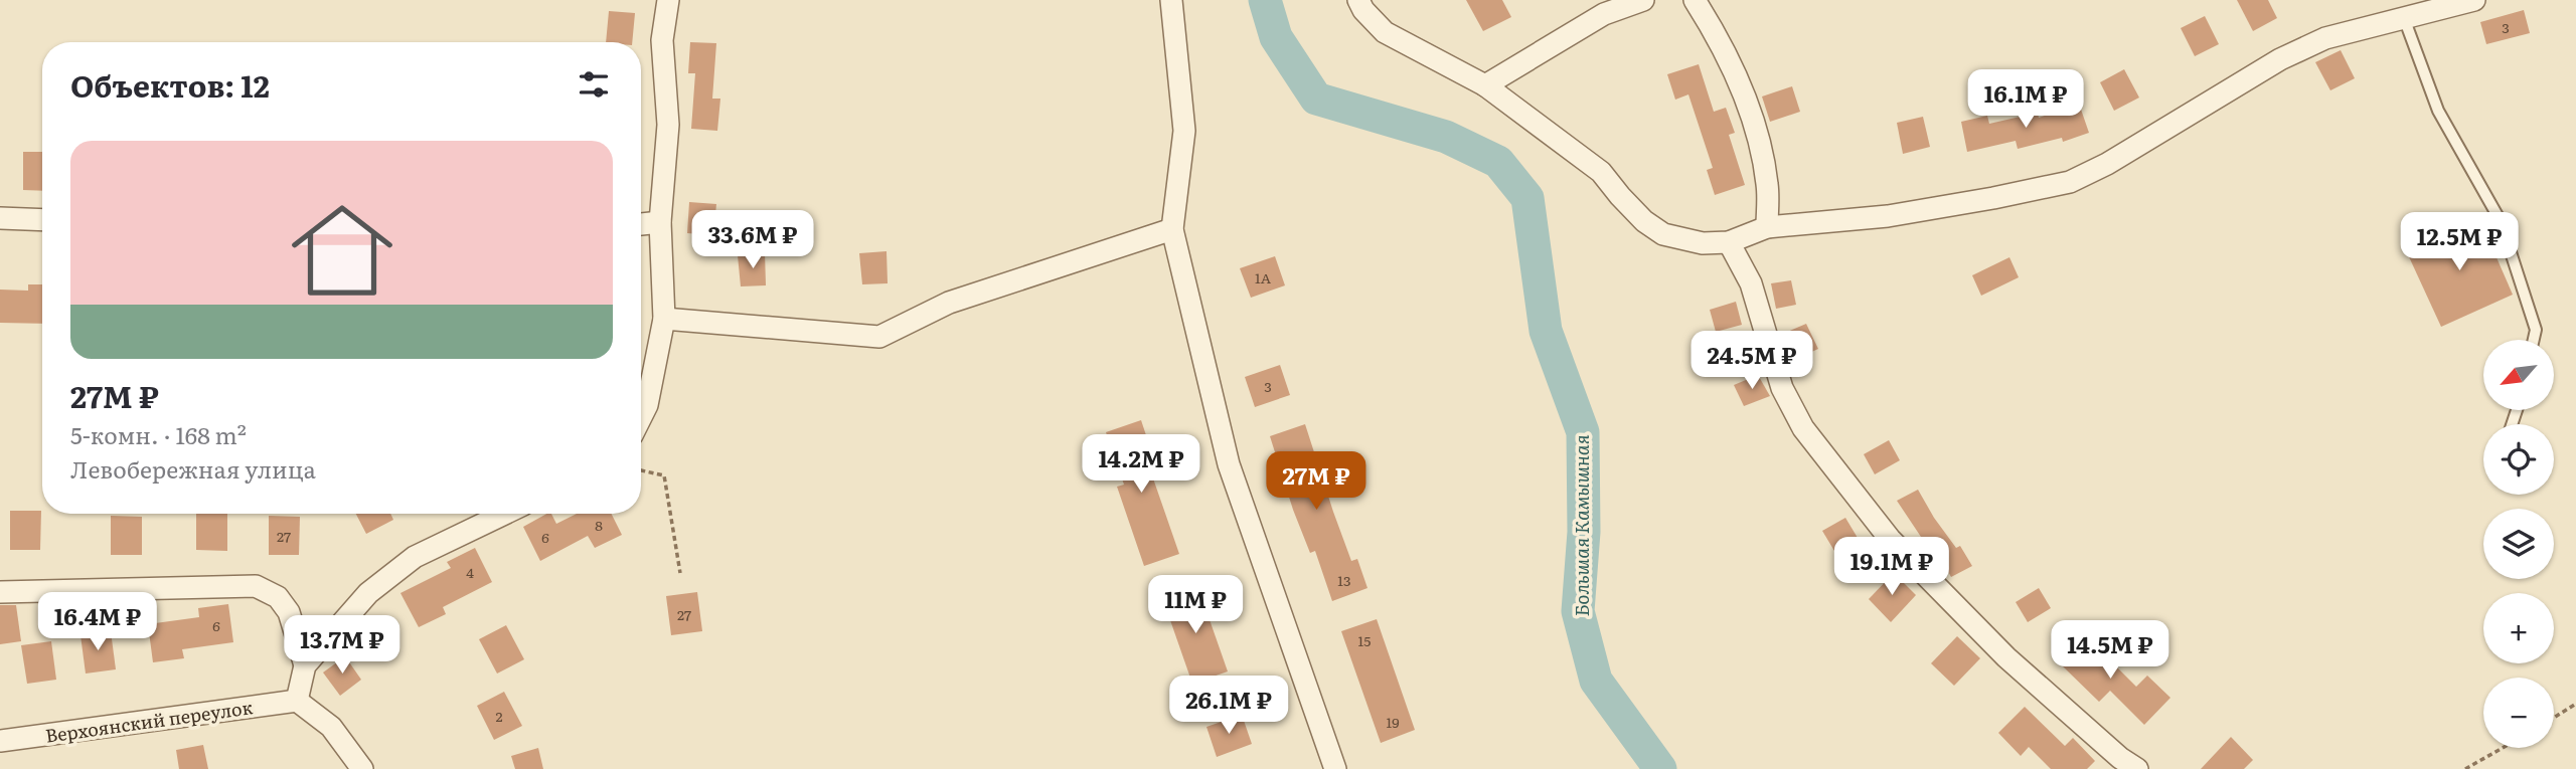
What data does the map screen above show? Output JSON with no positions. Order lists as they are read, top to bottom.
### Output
{
  "streets": {
    "street": ["Верхоянский переулок"]
  },
  "water": ["Большая Камышная"],
  "house_numbers": [
    "3",
    "1А",
    "3",
    "8",
    "27",
    "6",
    "4",
    "13",
    "27",
    "6",
    "15",
    "2",
    "19"
  ],
  "north": "bottom left",
  "page": {
    "heading": "Объектов: 12",
    "price": [
      "16.1M ₽",
      "33.6M ₽",
      "12.5M ₽",
      "24.5M ₽",
      "14.2M ₽",
      "27M ₽",
      "19.1M ₽",
      "11M ₽",
      "16.4M ₽",
      "13.7M ₽",
      "14.5M ₽",
      "26.1M ₽"
    ],
    "list": [
      {
        "name": "27M ₽",
        "note": "5-комн. · 168 m² · Левобережная улица"
      }
    ],
    "map_buttons": ["+", "−"]
  }
}
